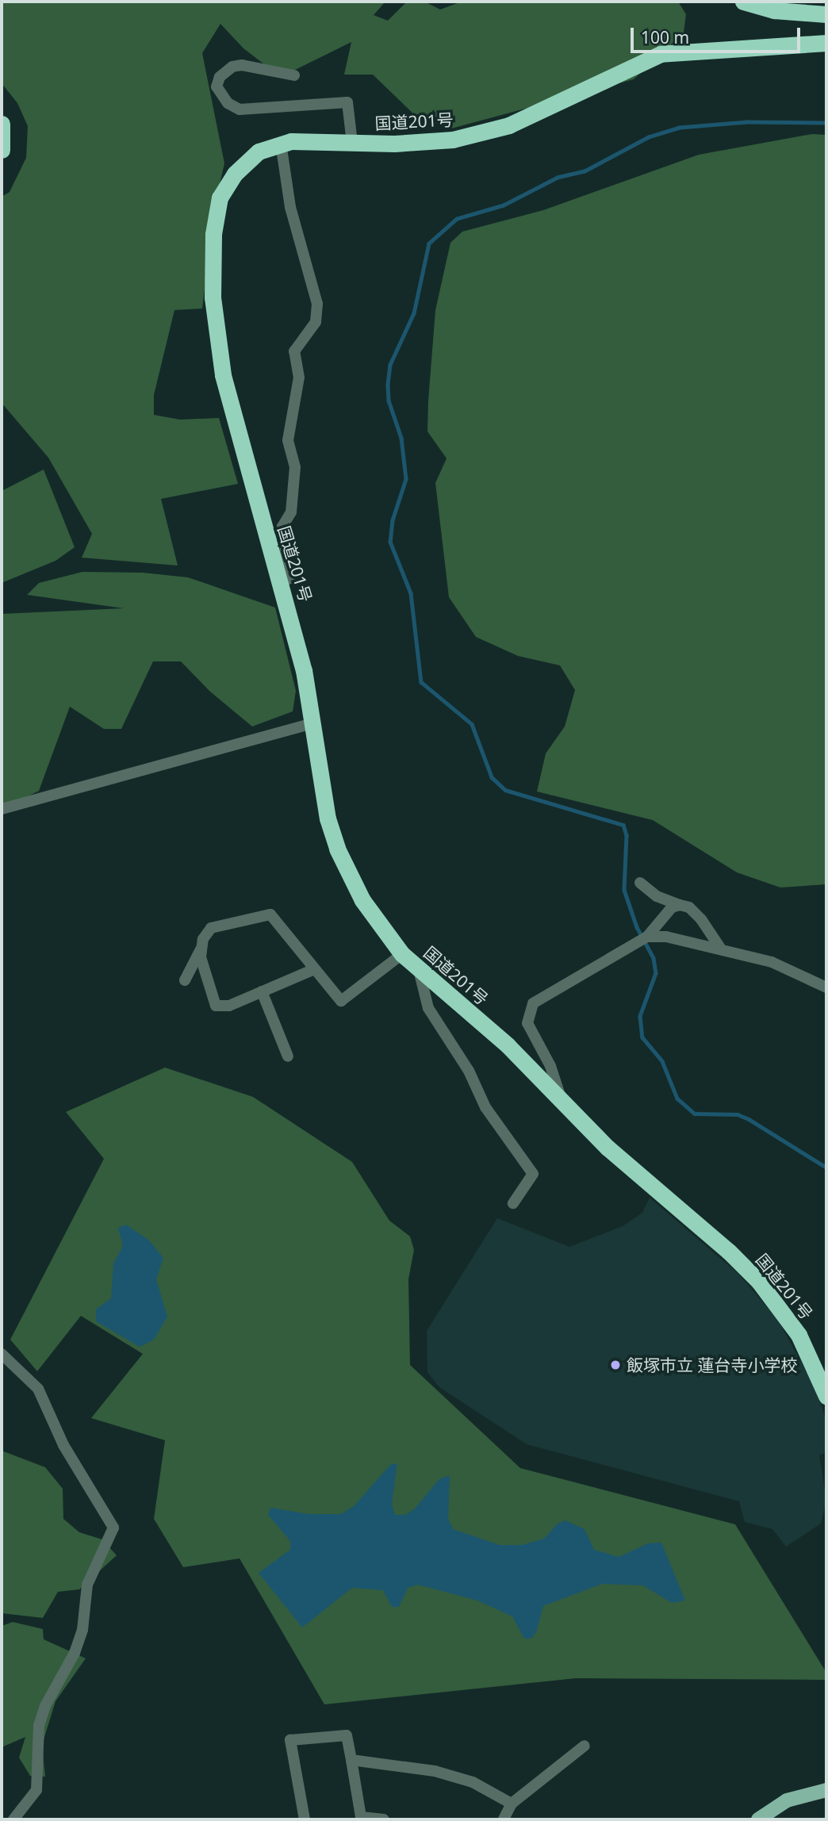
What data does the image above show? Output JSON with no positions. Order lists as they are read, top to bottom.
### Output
{
  "streets": {
    "highway": ["国道201号"]
  },
  "places": ["飯塚市立 蓮台寺小学校"],
  "scale_bar": "100 m"
}
